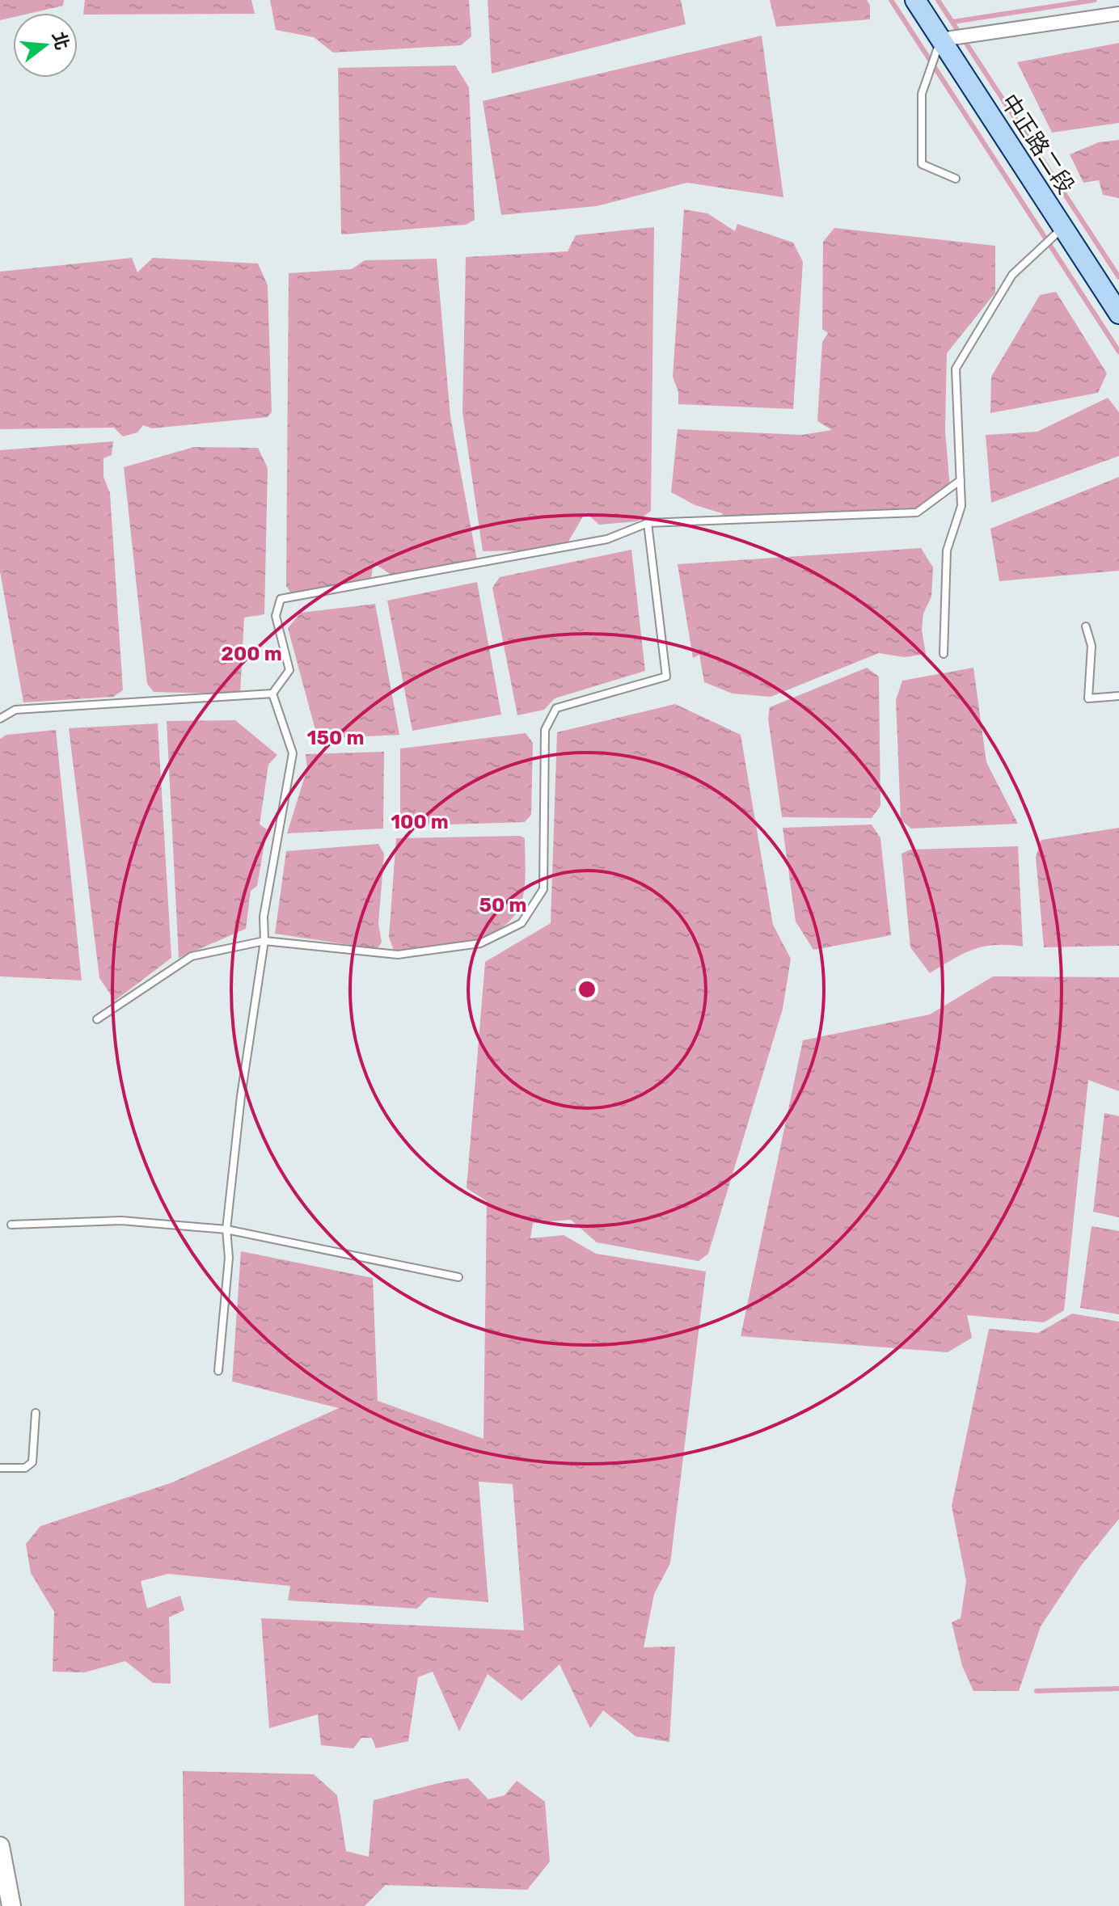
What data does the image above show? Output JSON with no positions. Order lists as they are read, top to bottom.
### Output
{
  "streets": {
    "main road": ["中正路二段"]
  },
  "north": "right",
  "rings": [
    "200 m",
    "150 m",
    "100 m",
    "50 m"
  ]
}
